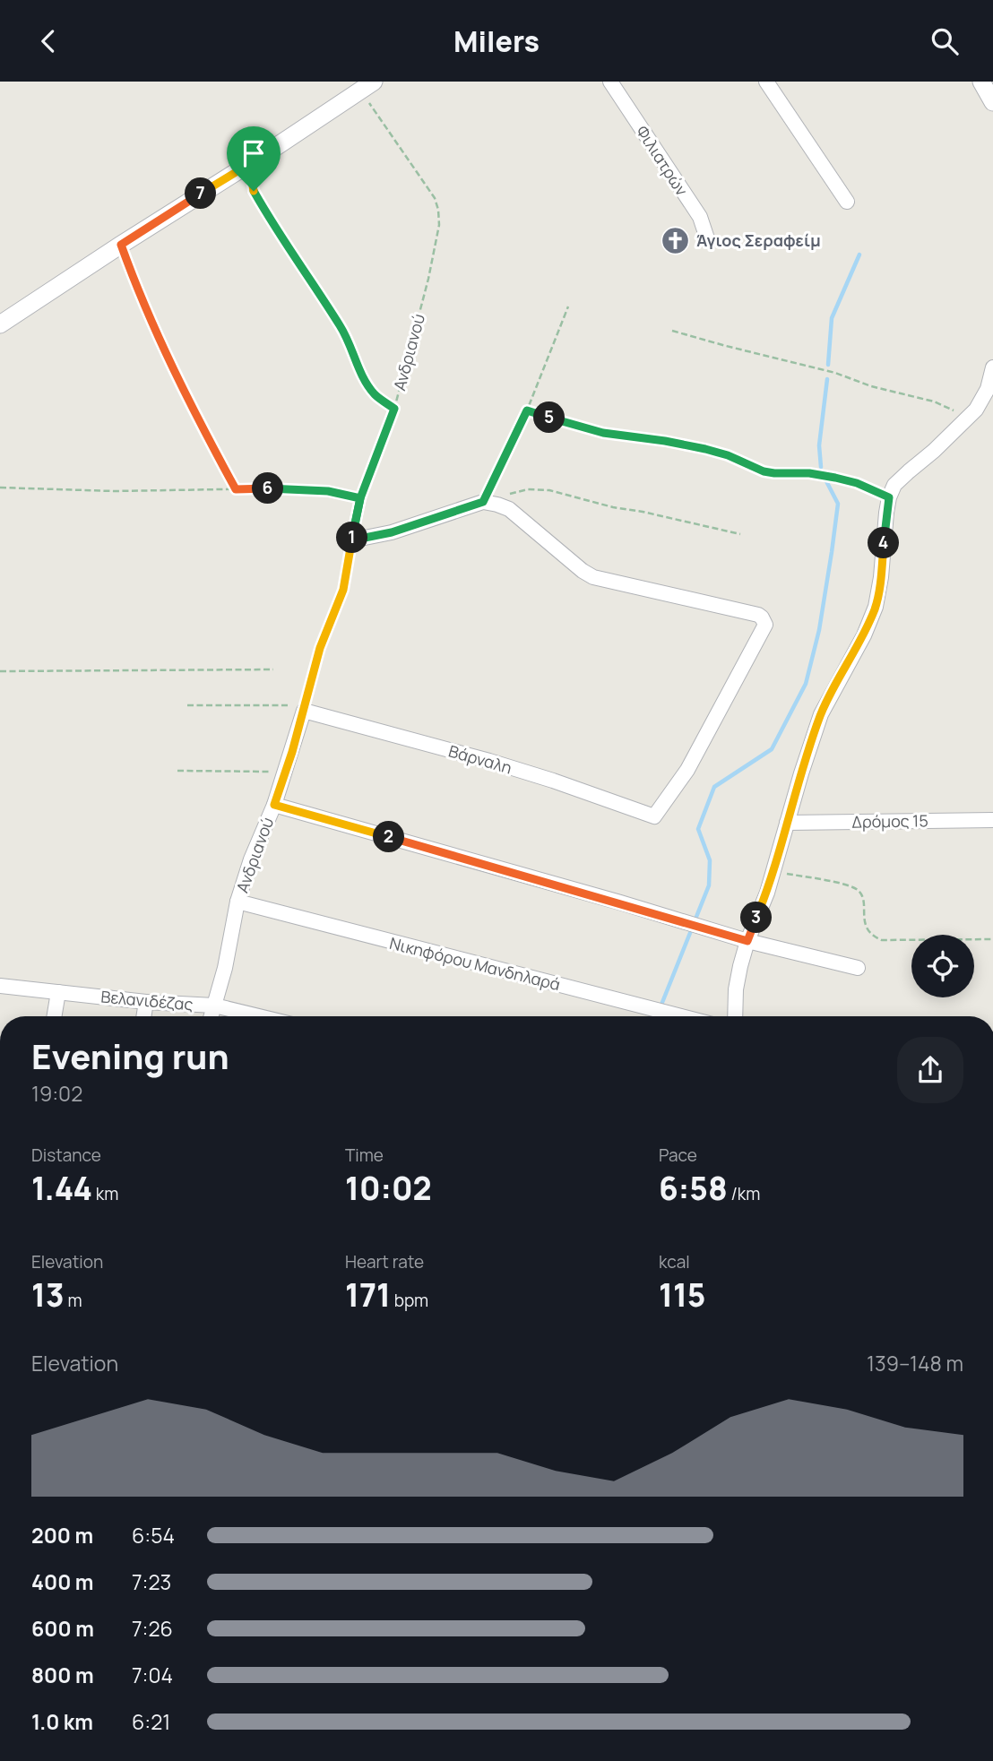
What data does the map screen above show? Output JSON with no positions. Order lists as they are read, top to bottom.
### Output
{
  "streets": {
    "street": [
      "Φιλιατρών",
      "Ανδριανού",
      "Βάρναλη",
      "Δρόμος 15",
      "Νικηφόρου Μανδηλαρά",
      "Βελανιδέζας"
    ]
  },
  "crossings": [
    ["Ανδριανού", "Βάρναλη"],
    ["Ανδριανού", "Νικηφόρου Μανδηλαρά"],
    ["Ανδριανού", "Βελανιδέζας"]
  ],
  "places": {
    "church": ["Άγιος Σεραφείμ"]
  },
  "page": {
    "header": "Milers",
    "pins": [
      "7",
      "5",
      "6",
      "1",
      "4",
      "2",
      "3"
    ],
    "heading": ["Evening run", "19:02"],
    "stats": [
      ["Distance", "1.44 km"],
      ["Time", "10:02"],
      ["Pace", "6:58 /km"],
      ["Elevation", "13 m"],
      ["Heart rate", "171 bpm"],
      ["kcal", "115"]
    ],
    "chart": ["Elevation", "139–148 m"],
    "list": [
      {
        "name": "200 m",
        "note": "6:54"
      },
      {
        "name": "400 m",
        "note": "7:23"
      },
      {
        "name": "600 m",
        "note": "7:26"
      },
      {
        "name": "800 m",
        "note": "7:04"
      },
      {
        "name": "1.0 km",
        "note": "6:21"
      }
    ]
  }
}
